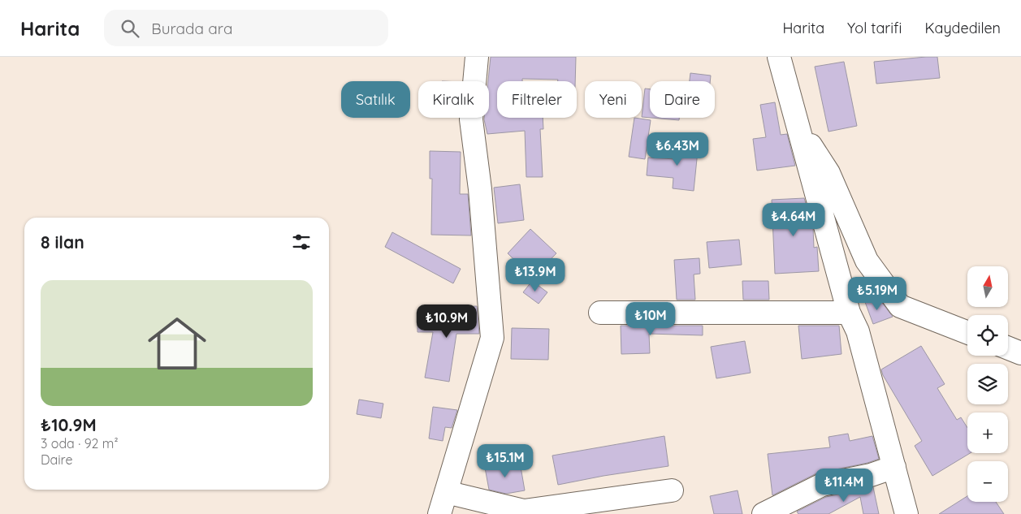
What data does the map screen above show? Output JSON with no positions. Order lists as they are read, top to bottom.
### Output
{
  "north": "top",
  "page": {
    "header": "Harita",
    "search": "Burada ara",
    "nav": ["Harita", "Yol tarifi", "Kaydedilen"],
    "chip": [
      "Satılık",
      "Kiralık",
      "Filtreler",
      "Yeni",
      "Daire"
    ],
    "price": [
      "₺6.43M",
      "₺4.64M",
      "₺13.9M",
      "₺5.19M",
      "₺10M",
      "₺10.9M",
      "₺15.1M",
      "₺11.4M"
    ],
    "heading": "8 ilan",
    "map_buttons": ["+", "−"],
    "list": [
      {
        "name": "₺10.9M",
        "note": "3 oda · 92 m² · Daire"
      }
    ]
  }
}
